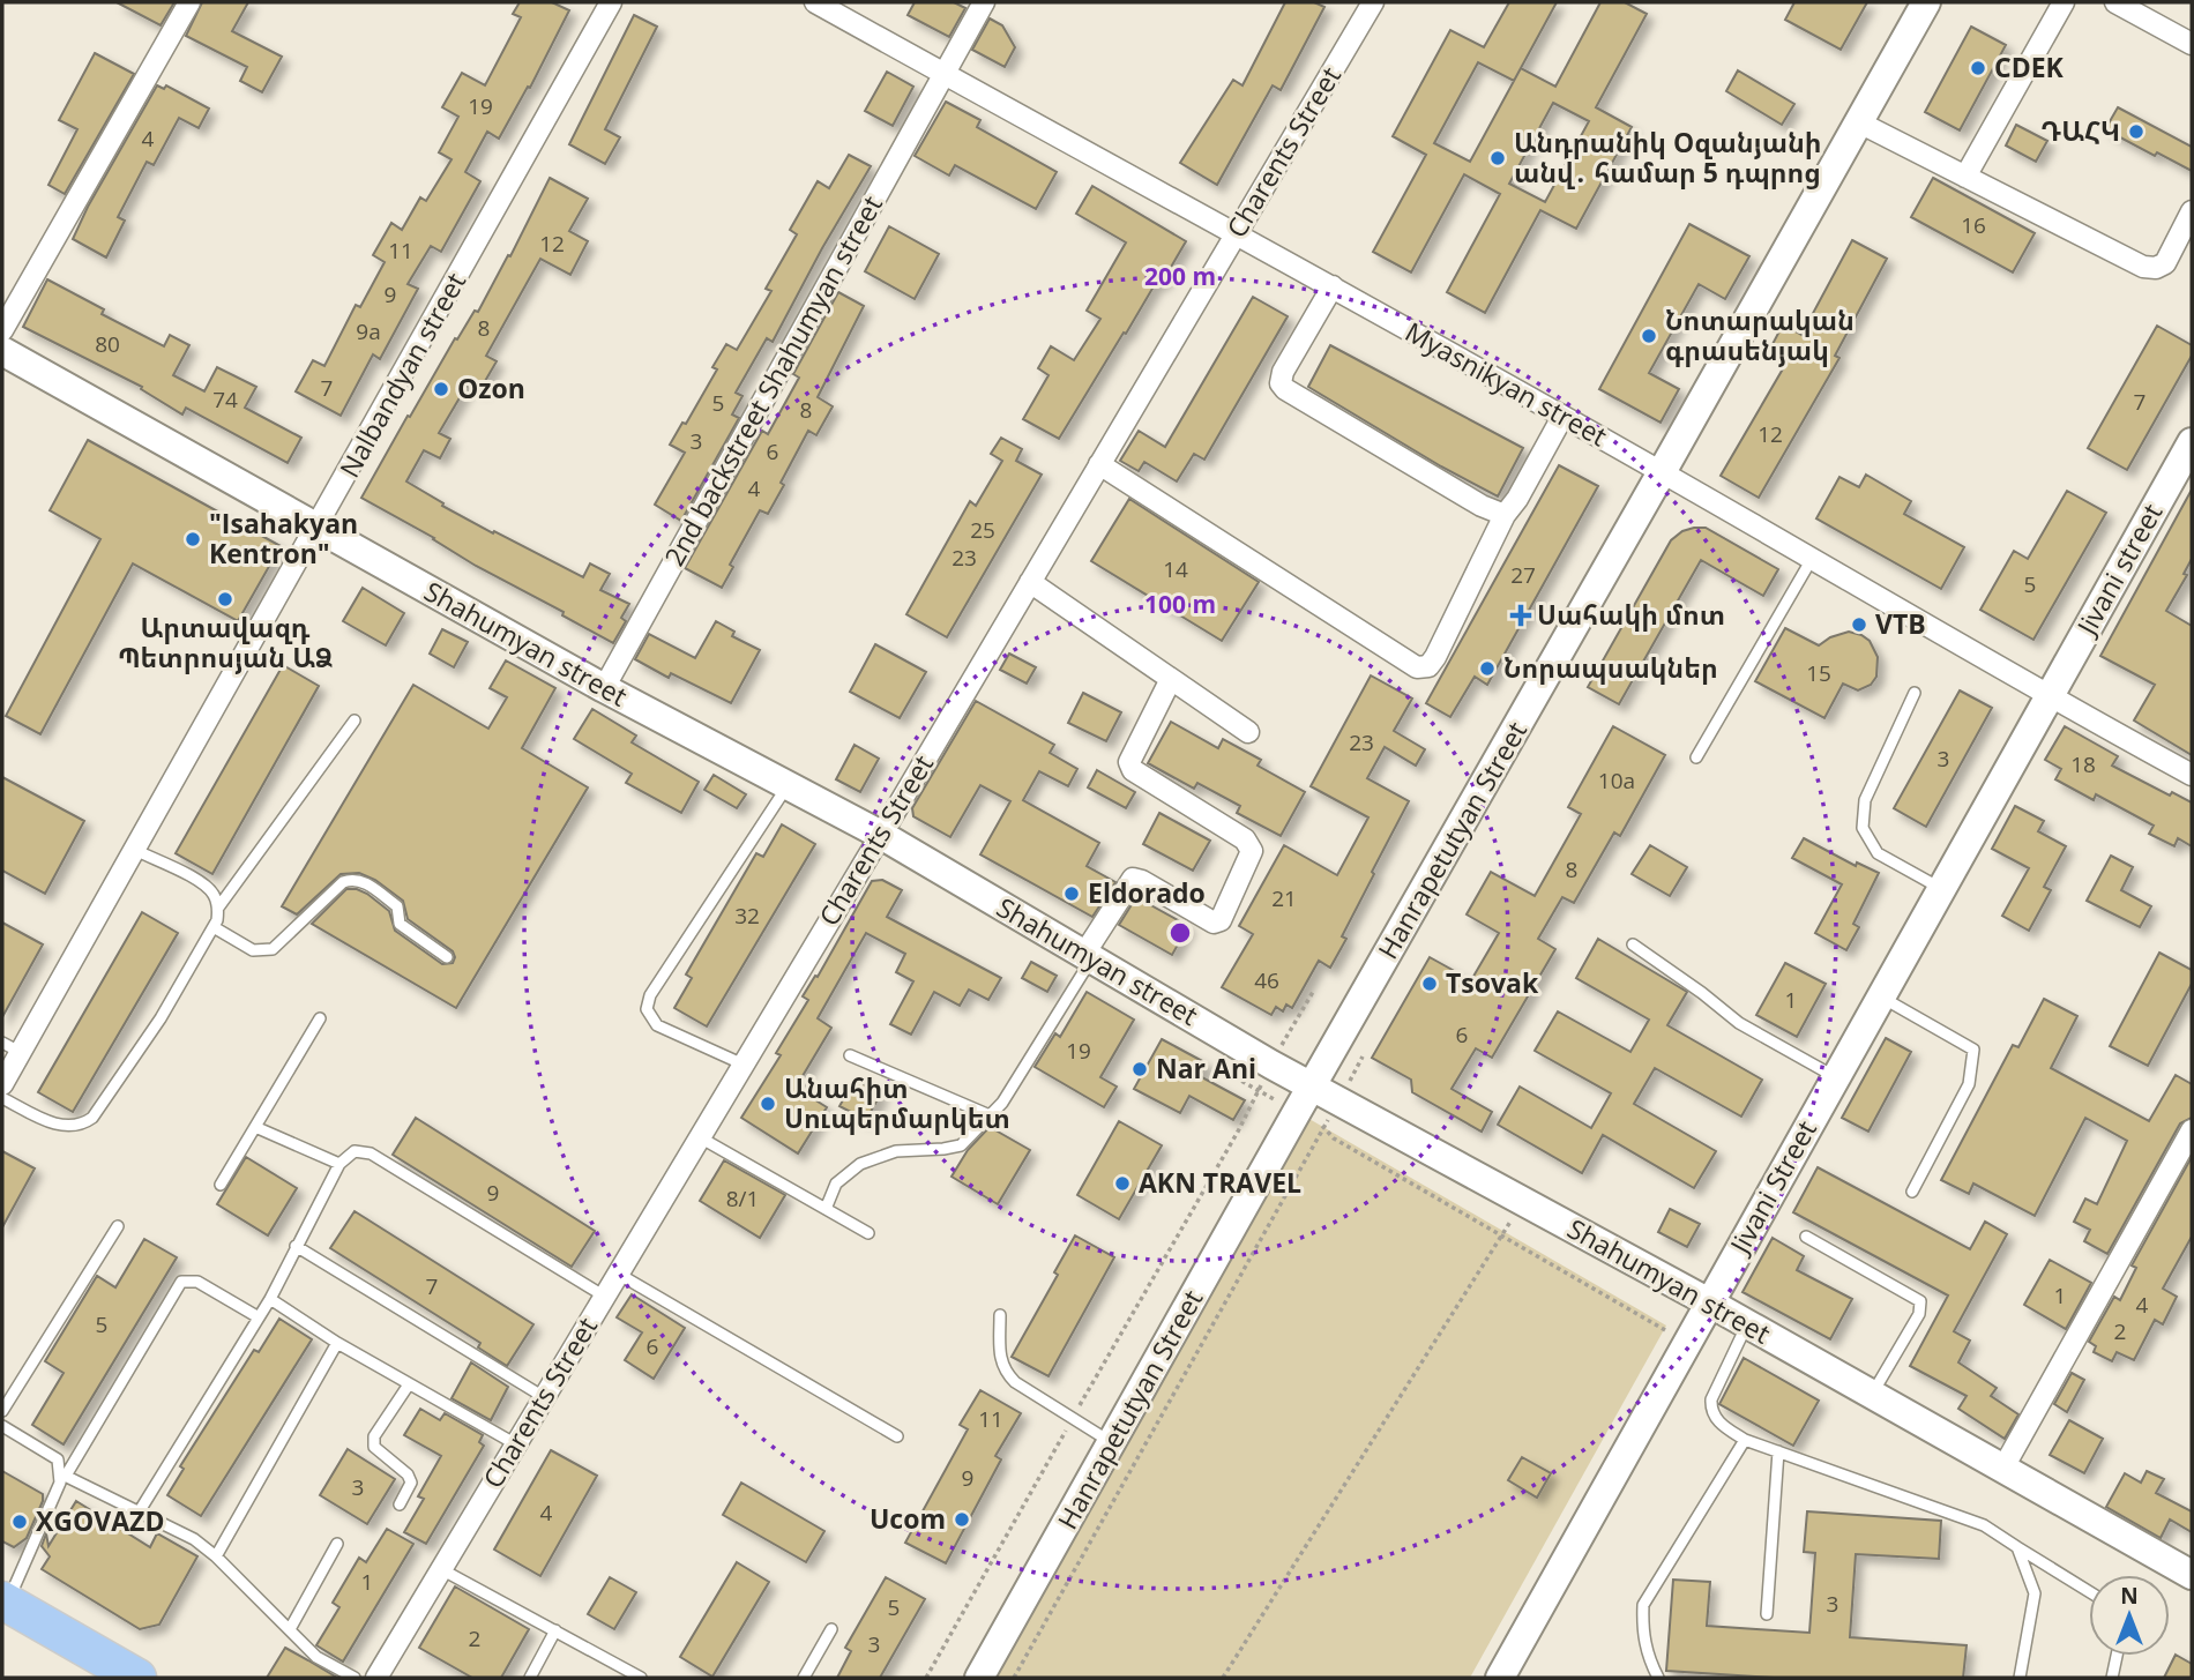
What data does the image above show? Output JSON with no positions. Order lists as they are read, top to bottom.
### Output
{
  "streets": {
    "street": [
      "Charents Street",
      "Nalbandyan street",
      "2nd backstreet Shahumyan street",
      "Myasnikyan street",
      "Jivani street",
      "Shahumyan street",
      "Hanrapetutyan Street",
      "Jivani Street"
    ]
  },
  "crossings": [
    ["Charents Street", "Myasnikyan street"],
    ["Charents Street", "Shahumyan street"],
    ["Nalbandyan street", "Shahumyan street"],
    ["2nd backstreet Shahumyan street", "Myasnikyan street"],
    ["2nd backstreet Shahumyan street", "Shahumyan street"],
    ["Myasnikyan street", "Jivani street"],
    ["Myasnikyan street", "Hanrapetutyan Street"],
    ["Myasnikyan street", "Jivani Street"],
    ["Jivani street", "Jivani Street"],
    ["Shahumyan street", "Hanrapetutyan Street"],
    ["Shahumyan street", "Jivani Street"]
  ],
  "places": {
    "other": [
      "CDEK",
      "ԴԱՀԿ",
      "Անդրանիկ Օզանյանի անվ․ համար 5 դպրոց",
      "Նոտարական գրասենյակ",
      "Ozon",
      "\"Isahakyan Kentron\"",
      "Արտավազդ Պետրոսյան ԱՁ",
      "VTB",
      "Նորապսակներ",
      "Eldorado",
      "Tsovak",
      "Nar Ani",
      "Անահիտ Սուպերմարկետ",
      "AKN TRAVEL",
      "Ucom",
      "XGOVAZD"
    ],
    "health": ["Սահակի մոտ"]
  },
  "house_numbers": [
    "19",
    "4",
    "16",
    "12",
    "11",
    "9",
    "8",
    "9a",
    "80",
    "7",
    "74",
    "7",
    "5",
    "8",
    "12",
    "3",
    "6",
    "4",
    "25",
    "23",
    "14",
    "27",
    "5",
    "15",
    "23",
    "3",
    "18",
    "10a",
    "8",
    "21",
    "32",
    "46",
    "1",
    "6",
    "19",
    "9",
    "8/1",
    "7",
    "1",
    "4",
    "5",
    "2",
    "6",
    "11",
    "9",
    "3",
    "4",
    "1",
    "3",
    "5",
    "2",
    "3"
  ],
  "north": "top",
  "rings": ["200 m", "100 m"]
}
